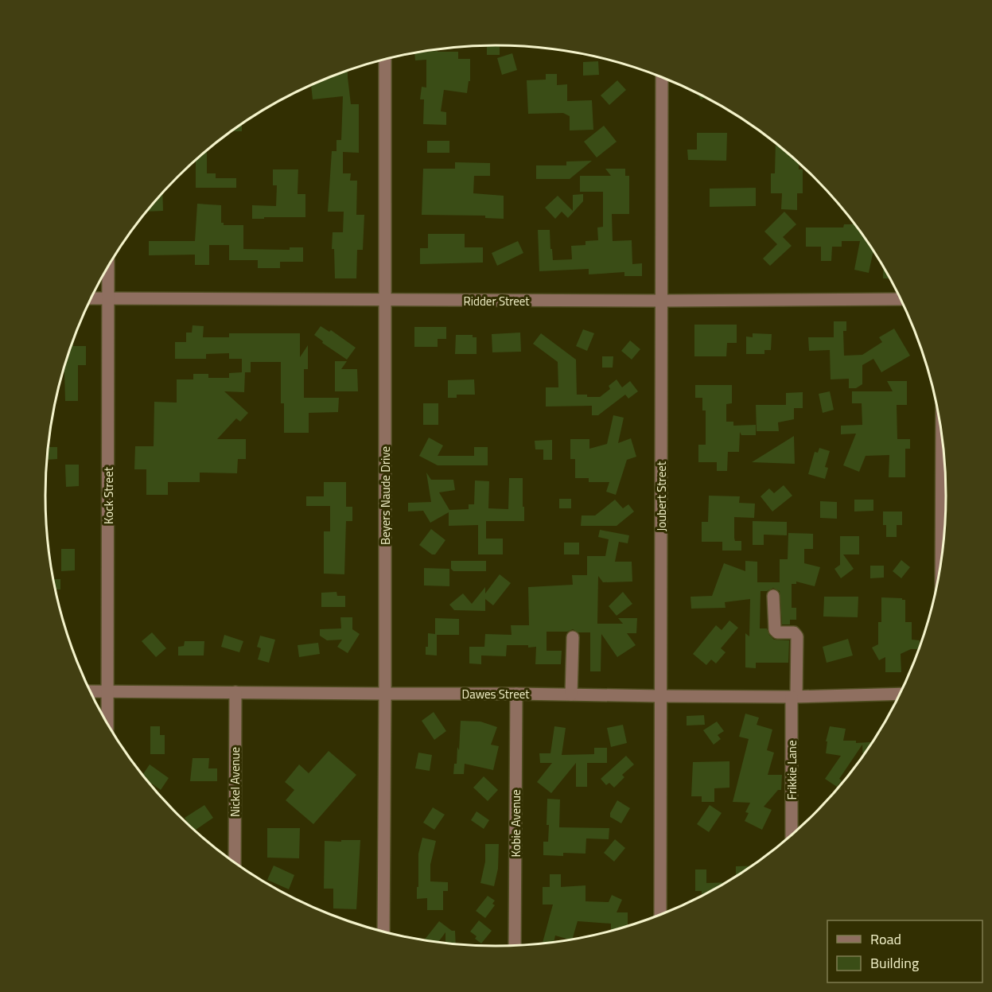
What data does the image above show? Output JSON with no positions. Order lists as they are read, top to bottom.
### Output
{
  "streets": {
    "street": [
      "Ridder Street",
      "Kock Street",
      "Beyers Naude Drive",
      "Joubert Street",
      "Dawes Street",
      "Frikkie Lane",
      "Nickel Avenue",
      "Kobie Avenue"
    ]
  },
  "crossings": [
    ["Ridder Street", "Kock Street"],
    ["Ridder Street", "Beyers Naude Drive"],
    ["Ridder Street", "Joubert Street"],
    ["Kock Street", "Dawes Street"],
    ["Beyers Naude Drive", "Dawes Street"],
    ["Joubert Street", "Dawes Street"],
    ["Dawes Street", "Frikkie Lane"],
    ["Dawes Street", "Nickel Avenue"],
    ["Dawes Street", "Kobie Avenue"]
  ],
  "legend": ["Road", "Building"]
}
